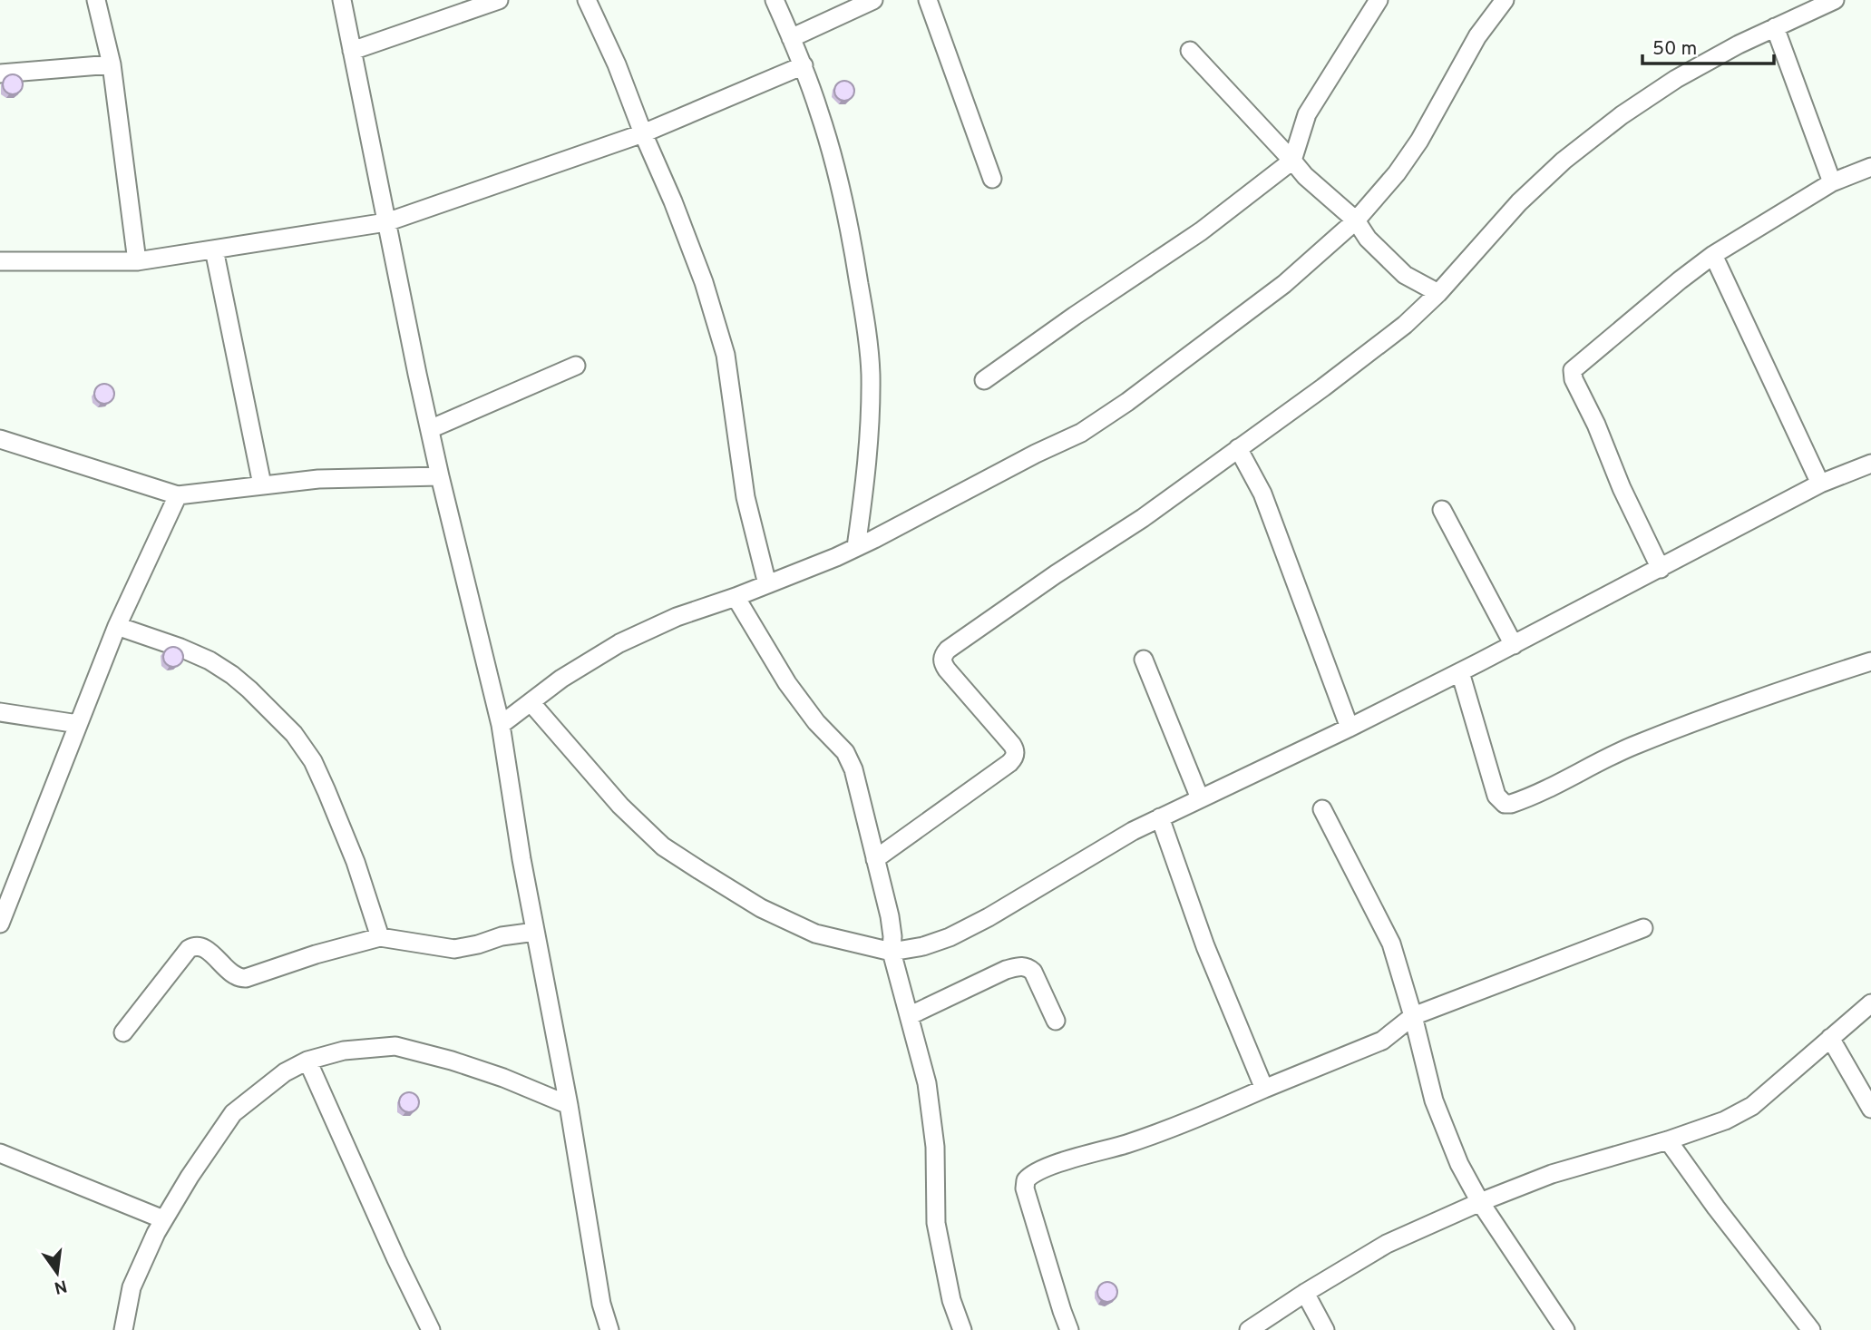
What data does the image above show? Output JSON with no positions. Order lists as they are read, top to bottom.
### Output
{
  "scale_bar": "50 m",
  "north": "bottom"
}
